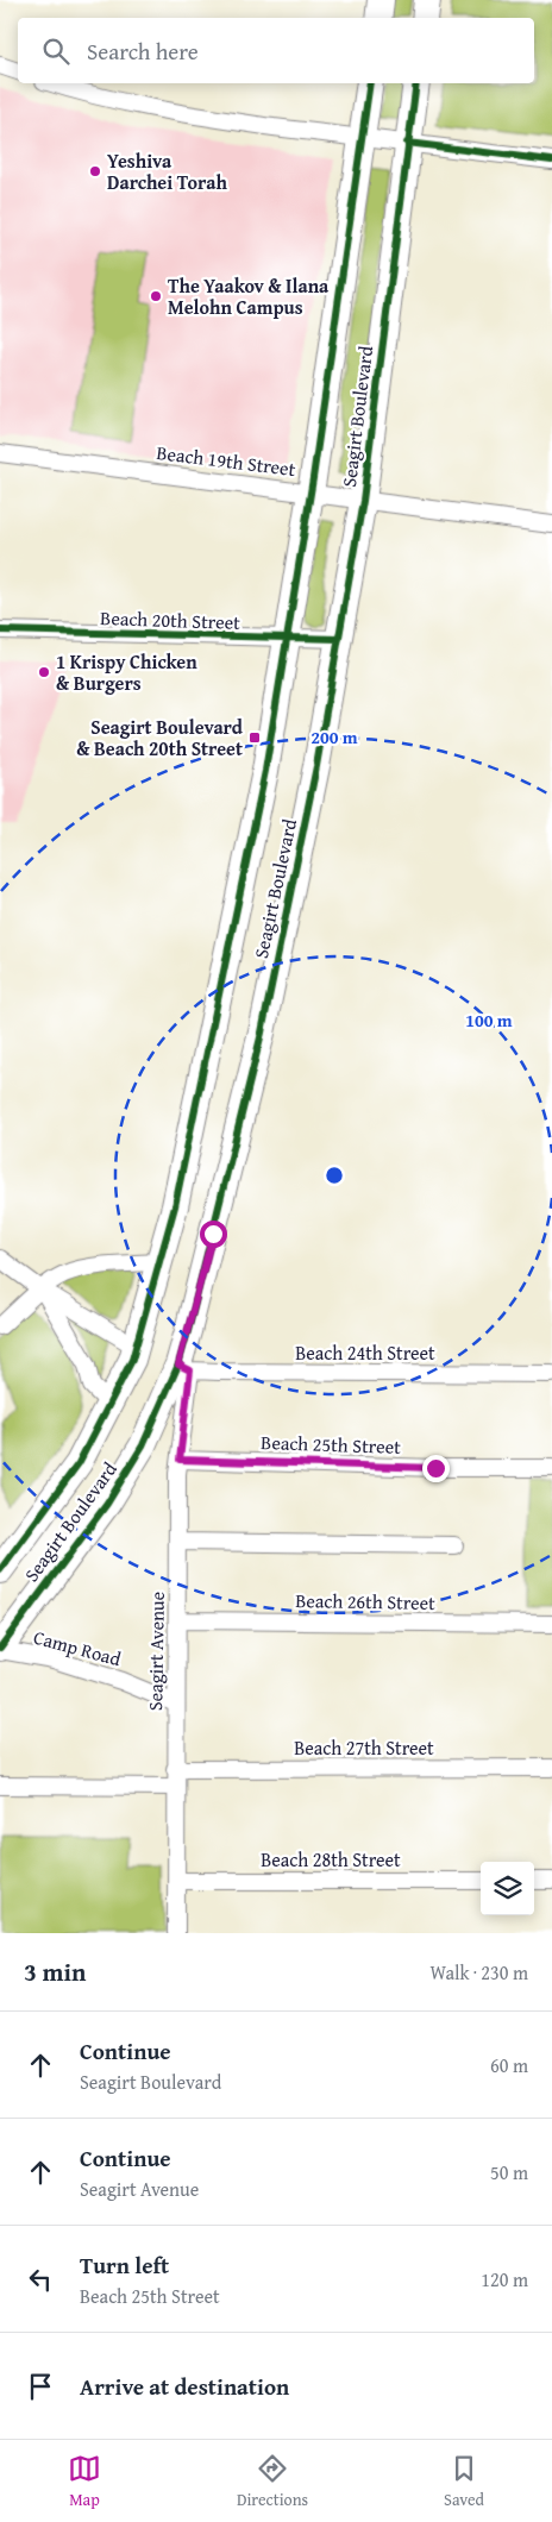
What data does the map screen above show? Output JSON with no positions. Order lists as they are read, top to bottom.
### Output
{
  "streets": {
    "main road": ["Seagirt Boulevard"],
    "street": [
      "Beach 19th Street",
      "Beach 20th Street",
      "Beach 24th Street",
      "Beach 25th Street",
      "Beach 26th Street",
      "Camp Road",
      "Seagirt Avenue",
      "Beach 27th Street",
      "Beach 28th Street"
    ]
  },
  "crossings": [
    ["Seagirt Boulevard", "Beach 19th Street"],
    ["Seagirt Boulevard", "Beach 20th Street"],
    ["Seagirt Boulevard", "Beach 24th Street"],
    ["Seagirt Boulevard", "Camp Road"],
    ["Seagirt Boulevard", "Seagirt Avenue"],
    ["Beach 24th Street", "Seagirt Avenue"],
    ["Beach 25th Street", "Seagirt Avenue"],
    ["Beach 26th Street", "Seagirt Avenue"],
    ["Camp Road", "Seagirt Avenue"],
    ["Seagirt Avenue", "Beach 27th Street"],
    ["Seagirt Avenue", "Beach 28th Street"]
  ],
  "places": {
    "other": ["Yeshiva Darchei Torah", "The Yaakov & Ilana Melohn Campus", "1 Krispy Chicken & Burgers"],
    "transit": ["Seagirt Boulevard & Beach 20th Street"]
  },
  "page": {
    "search": "Search here",
    "heading": ["3 min", "Walk · 230 m"],
    "list": [
      ["Continue", "Seagirt Boulevard", "60 m"],
      ["Continue", "Seagirt Avenue", "50 m"],
      ["Turn left", "Beach 25th Street", "120 m"],
      "Arrive at destination"
    ],
    "nav": ["Map", "Directions", "Saved"]
  },
  "rings": ["200 m", "100 m"]
}
